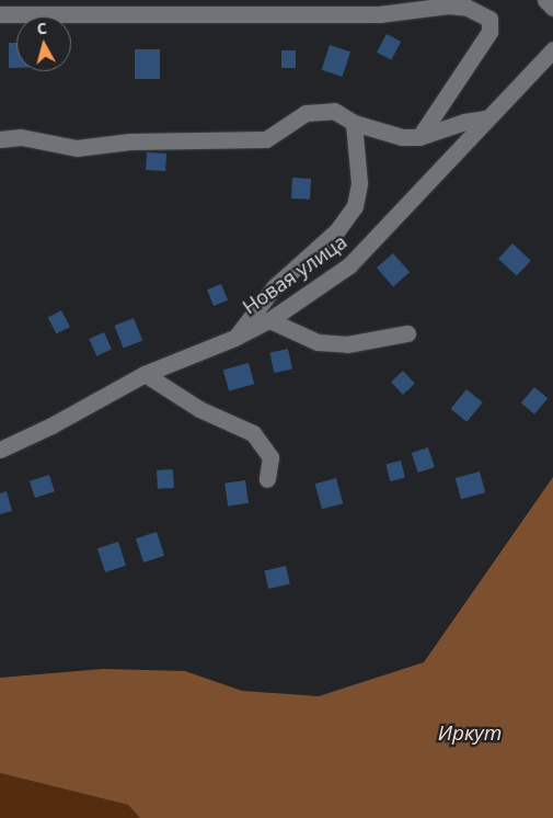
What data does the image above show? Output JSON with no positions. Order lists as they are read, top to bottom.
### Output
{
  "streets": {
    "street": ["Новая улица"]
  },
  "water": ["Иркут"],
  "north": "top"
}
